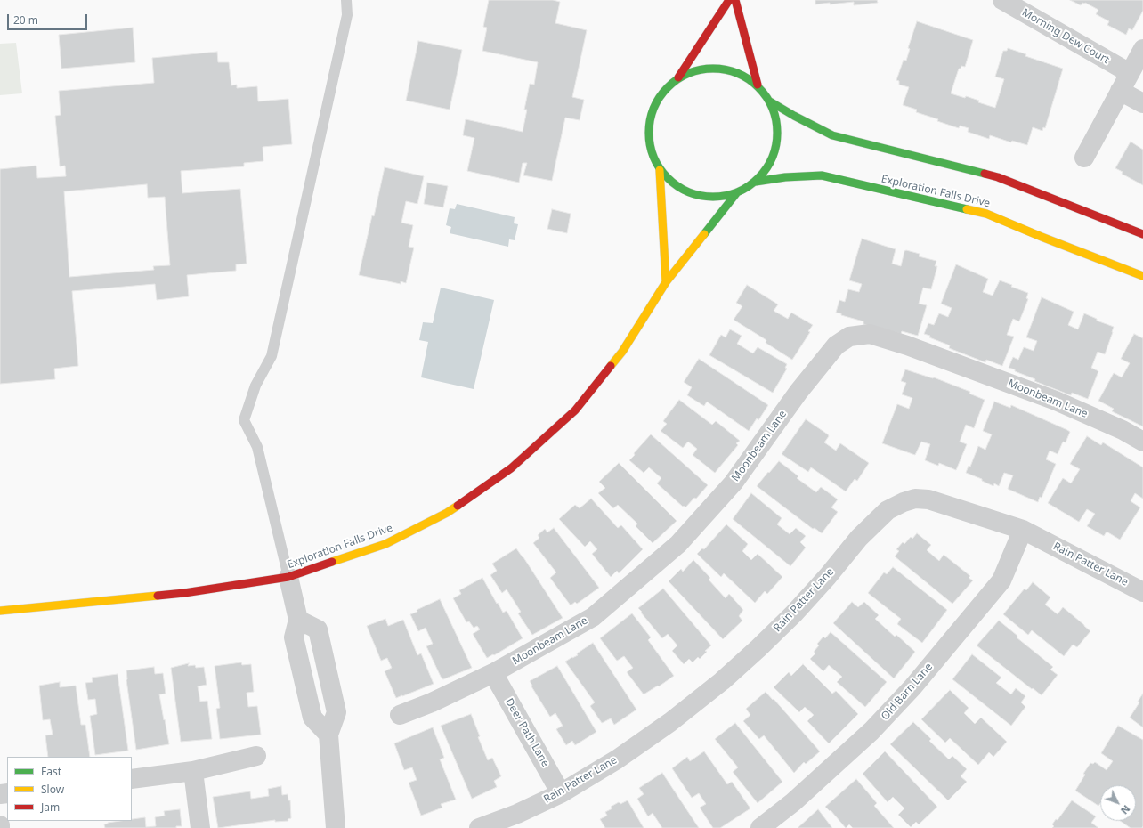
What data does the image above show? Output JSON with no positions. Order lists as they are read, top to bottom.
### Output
{
  "streets": {
    "street": [
      "Morning Dew Court",
      "Exploration Falls Drive",
      "Moonbeam Lane",
      "Rain Patter Lane",
      "Old Barn Lane",
      "Deer Path Lane"
    ]
  },
  "crossings": [
    ["Moonbeam Lane", "Deer Path Lane"],
    ["Rain Patter Lane", "Old Barn Lane"],
    ["Rain Patter Lane", "Deer Path Lane"]
  ],
  "legend": ["Fast", "Slow", "Jam"],
  "scale_bar": "20 m",
  "north": "bottom right"
}
